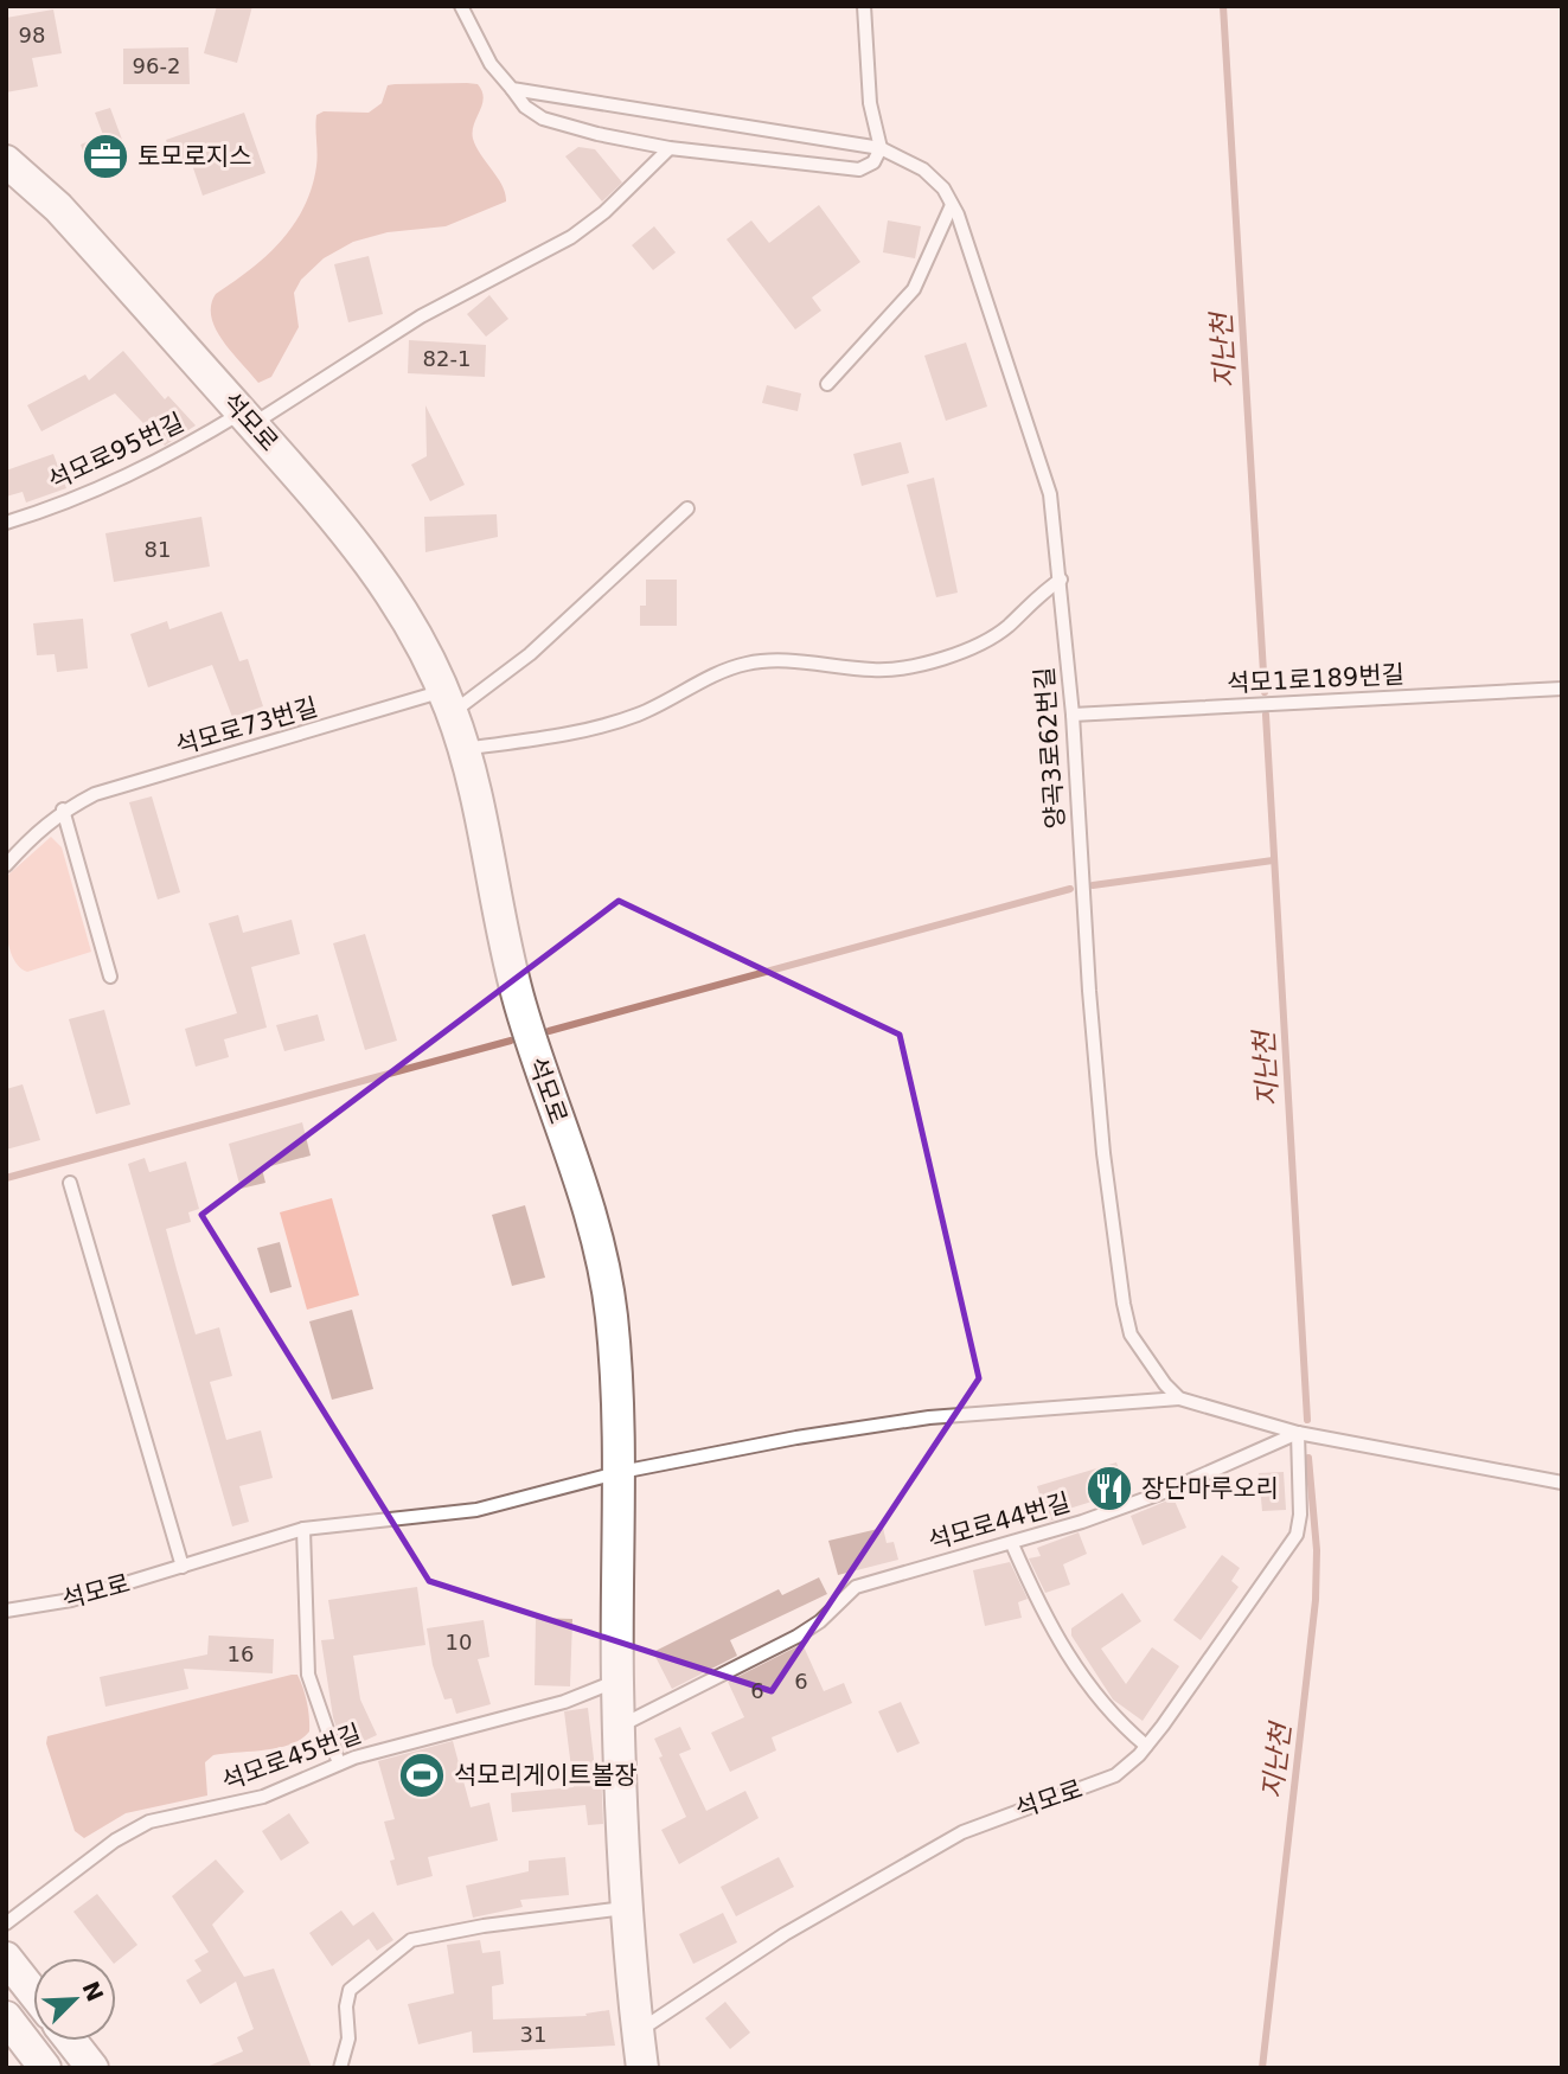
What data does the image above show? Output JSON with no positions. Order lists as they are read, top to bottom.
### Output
{
  "streets": {
    "street": ["석모로"],
    "lane": [
      "석모로95번길",
      "석모1로189번길",
      "석모로73번길",
      "양곡3로62번길",
      "석모로44번길",
      "석모로45번길"
    ]
  },
  "crossings": [
    ["석모로", "석모로95번길"],
    ["석모로", "석모로73번길"],
    ["석모로", "양곡3로62번길"],
    ["석모로", "석모로44번길"],
    ["석모로", "석모로45번길"],
    ["석모1로189번길", "양곡3로62번길"]
  ],
  "water": ["지난천"],
  "places": {
    "office": ["토모로지스"],
    "restaurant": ["장단마루오리"],
    "sports": ["석모리게이트볼장"]
  },
  "house_numbers": [
    "98",
    "96-2",
    "82-1",
    "81",
    "10",
    "16",
    "6",
    "6",
    "31"
  ],
  "north": "top right"
}
